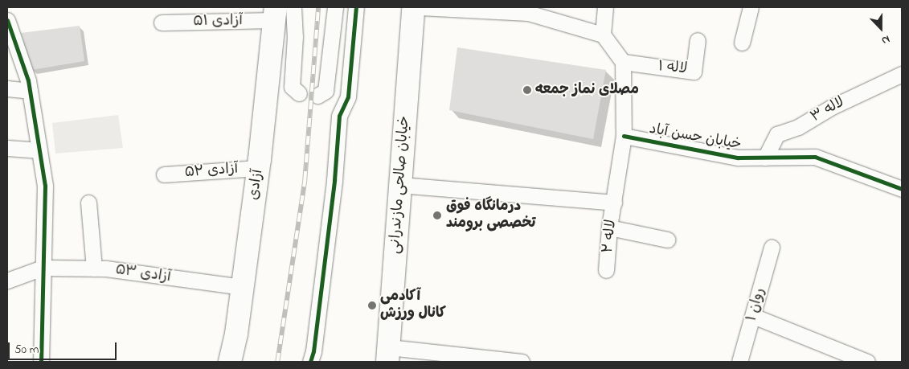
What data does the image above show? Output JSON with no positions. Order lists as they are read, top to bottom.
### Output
{
  "streets": {
    "main road": ["آزادی", "خیابان صالحی مازندرانی"],
    "street": [
      "آزادی ۵۱",
      "لاله ۱",
      "لاله ۳",
      "خیابان حسن آباد",
      "آزادی ۵۲",
      "لاله ۲",
      "آزادی ۵۳",
      "روان ۱"
    ]
  },
  "crossings": [
    ["آزادی ۵۱", "آزادی"],
    ["لاله ۱", "لاله ۲"],
    ["لاله ۳", "خیابان حسن آباد"],
    ["خیابان حسن آباد", "لاله ۲"],
    ["آزادی ۵۲", "آزادی"],
    ["آزادی", "آزادی ۵۳"]
  ],
  "places": ["مصلای نماز جمعه", "درمانگاه فوق تخصصی برومند", "آکادمی کانال ورزش"],
  "scale_bar": "50 m",
  "north": "bottom"
}
